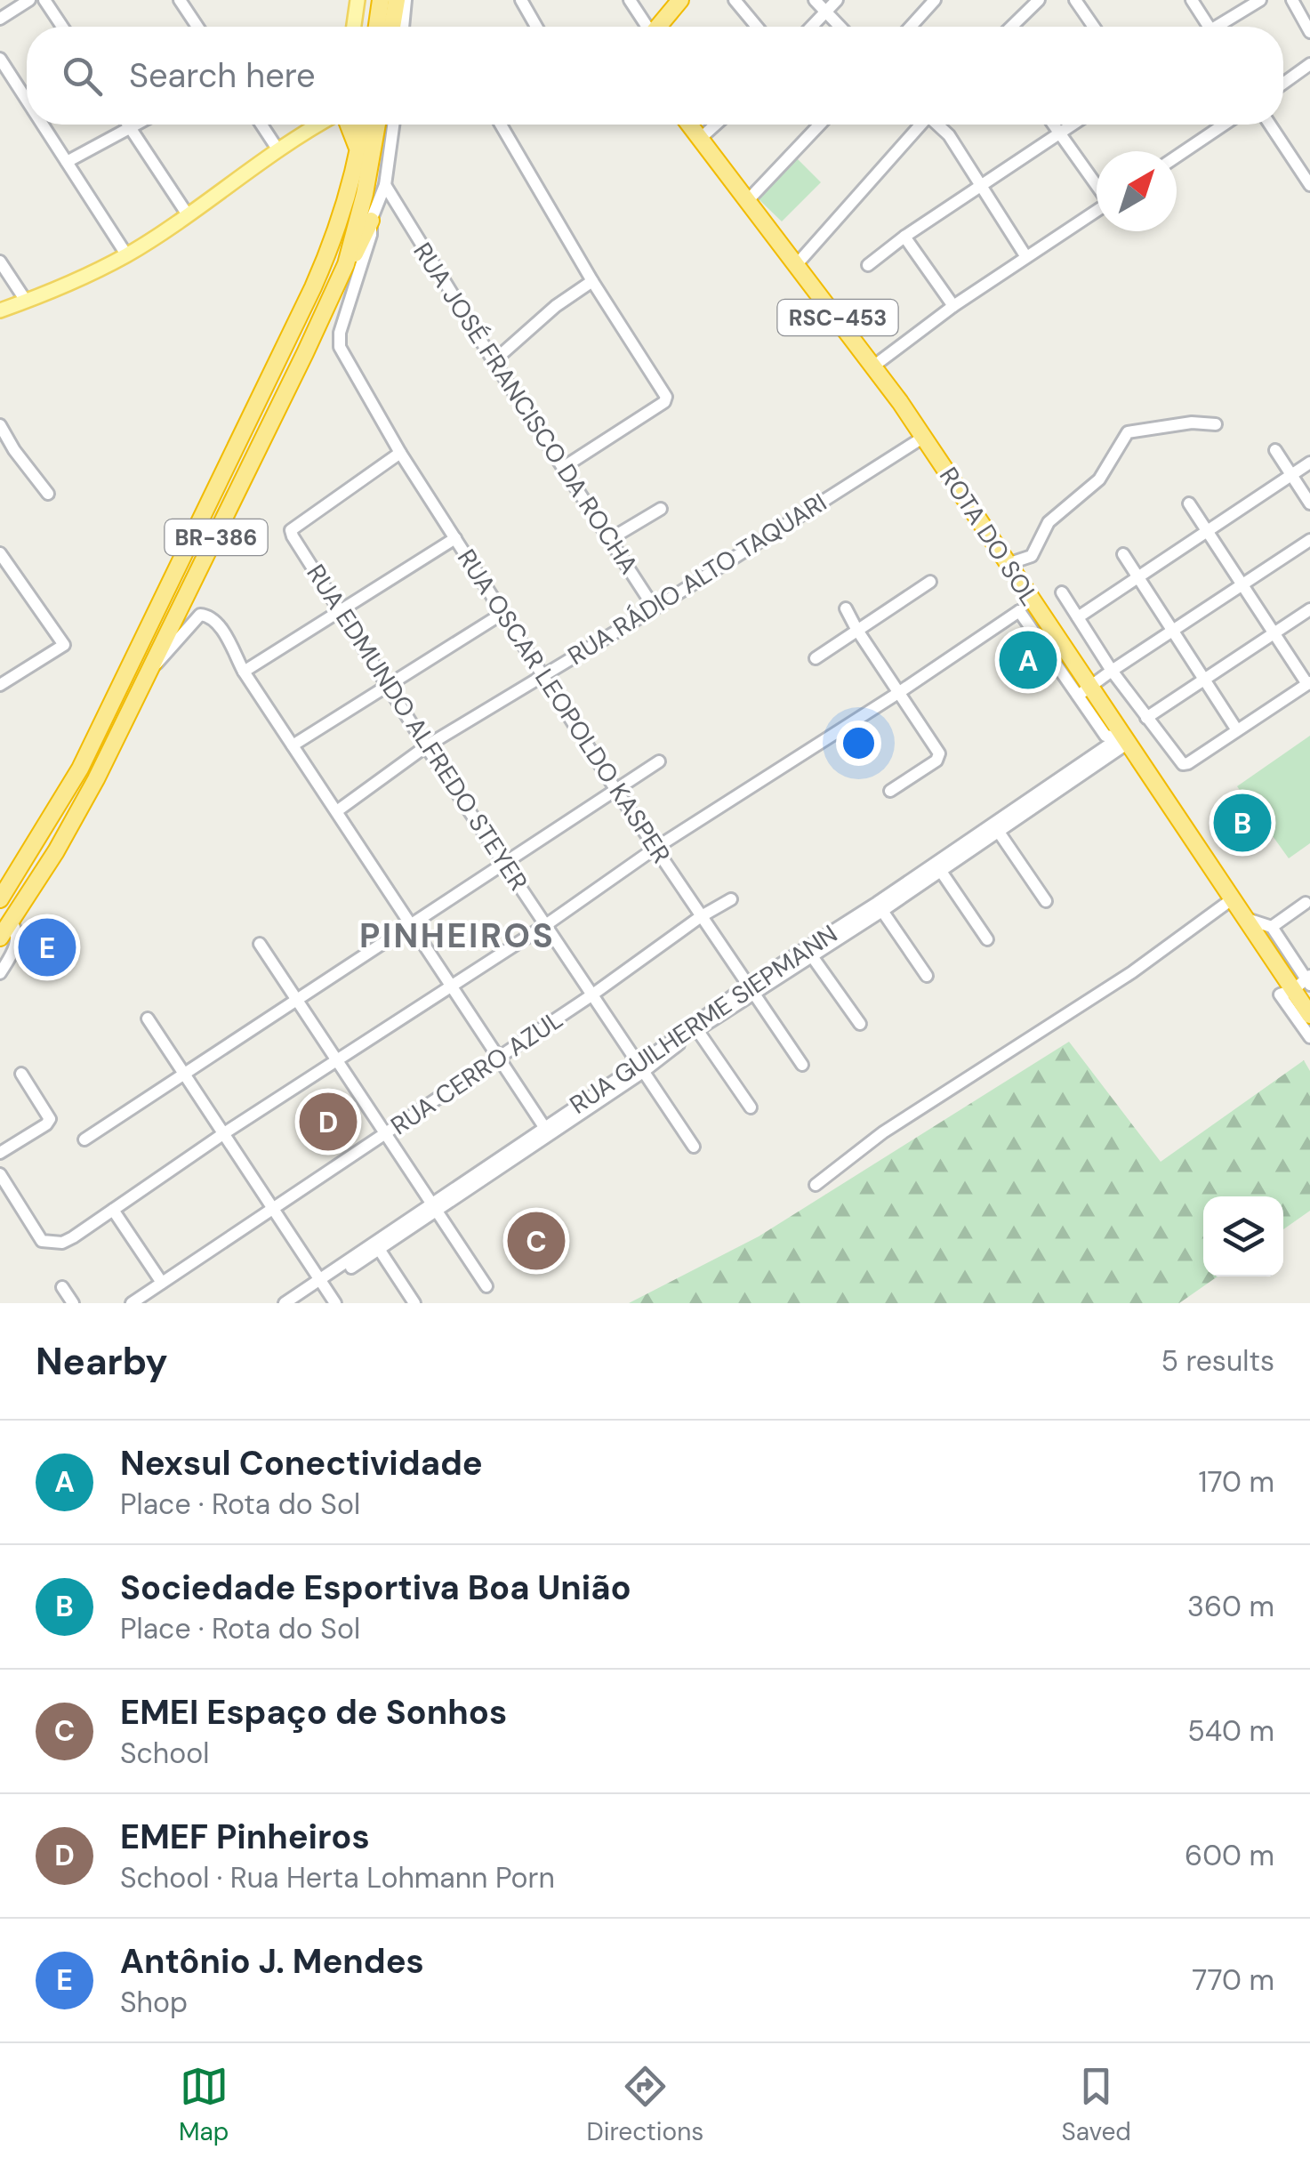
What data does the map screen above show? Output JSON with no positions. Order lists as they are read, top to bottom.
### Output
{
  "streets": {
    "highway": ["RSC-453", "ROTA DO SOL", "BR-386"],
    "street": [
      "RUA JOSÉ FRANCISCO DA ROCHA",
      "RUA RÁDIO ALTO TAQUARI",
      "RUA OSCAR LEOPOLDO KASPER",
      "RUA EDMUNDO ALFREDO STEYER",
      "RUA GUILHERME SIEPMANN",
      "RUA CERRO AZUL"
    ]
  },
  "crossings": [
    ["RUA JOSÉ FRANCISCO DA ROCHA", "RUA RÁDIO ALTO TAQUARI"],
    ["ROTA DO SOL", "RUA RÁDIO ALTO TAQUARI"],
    ["ROTA DO SOL", "RUA GUILHERME SIEPMANN"],
    ["RUA RÁDIO ALTO TAQUARI", "RUA OSCAR LEOPOLDO KASPER"],
    ["RUA RÁDIO ALTO TAQUARI", "RUA EDMUNDO ALFREDO STEYER"],
    ["RUA OSCAR LEOPOLDO KASPER", "RUA EDMUNDO ALFREDO STEYER"],
    ["RUA OSCAR LEOPOLDO KASPER", "RUA GUILHERME SIEPMANN"],
    ["RUA OSCAR LEOPOLDO KASPER", "RUA CERRO AZUL"],
    ["RUA EDMUNDO ALFREDO STEYER", "RUA GUILHERME SIEPMANN"],
    ["RUA EDMUNDO ALFREDO STEYER", "RUA CERRO AZUL"]
  ],
  "districts": ["PINHEIROS"],
  "north": "top right",
  "page": {
    "search": "Search here",
    "pins": [
      "A",
      "B",
      "E",
      "D",
      "C"
    ],
    "heading": ["Nearby", "5 results"],
    "list": [
      {
        "mark": "A",
        "name": "Nexsul Conectividade",
        "note": "Place · Rota do Sol",
        "value": "170 m"
      },
      {
        "mark": "B",
        "name": "Sociedade Esportiva Boa União",
        "note": "Place · Rota do Sol",
        "value": "360 m"
      },
      {
        "mark": "C",
        "name": "EMEI Espaço de Sonhos",
        "note": "School",
        "value": "540 m"
      },
      {
        "mark": "D",
        "name": "EMEF Pinheiros",
        "note": "School · Rua Herta Lohmann Porn",
        "value": "600 m"
      },
      {
        "mark": "E",
        "name": "Antônio J. Mendes",
        "note": "Shop",
        "value": "770 m"
      }
    ],
    "nav": ["Map", "Directions", "Saved"]
  }
}
